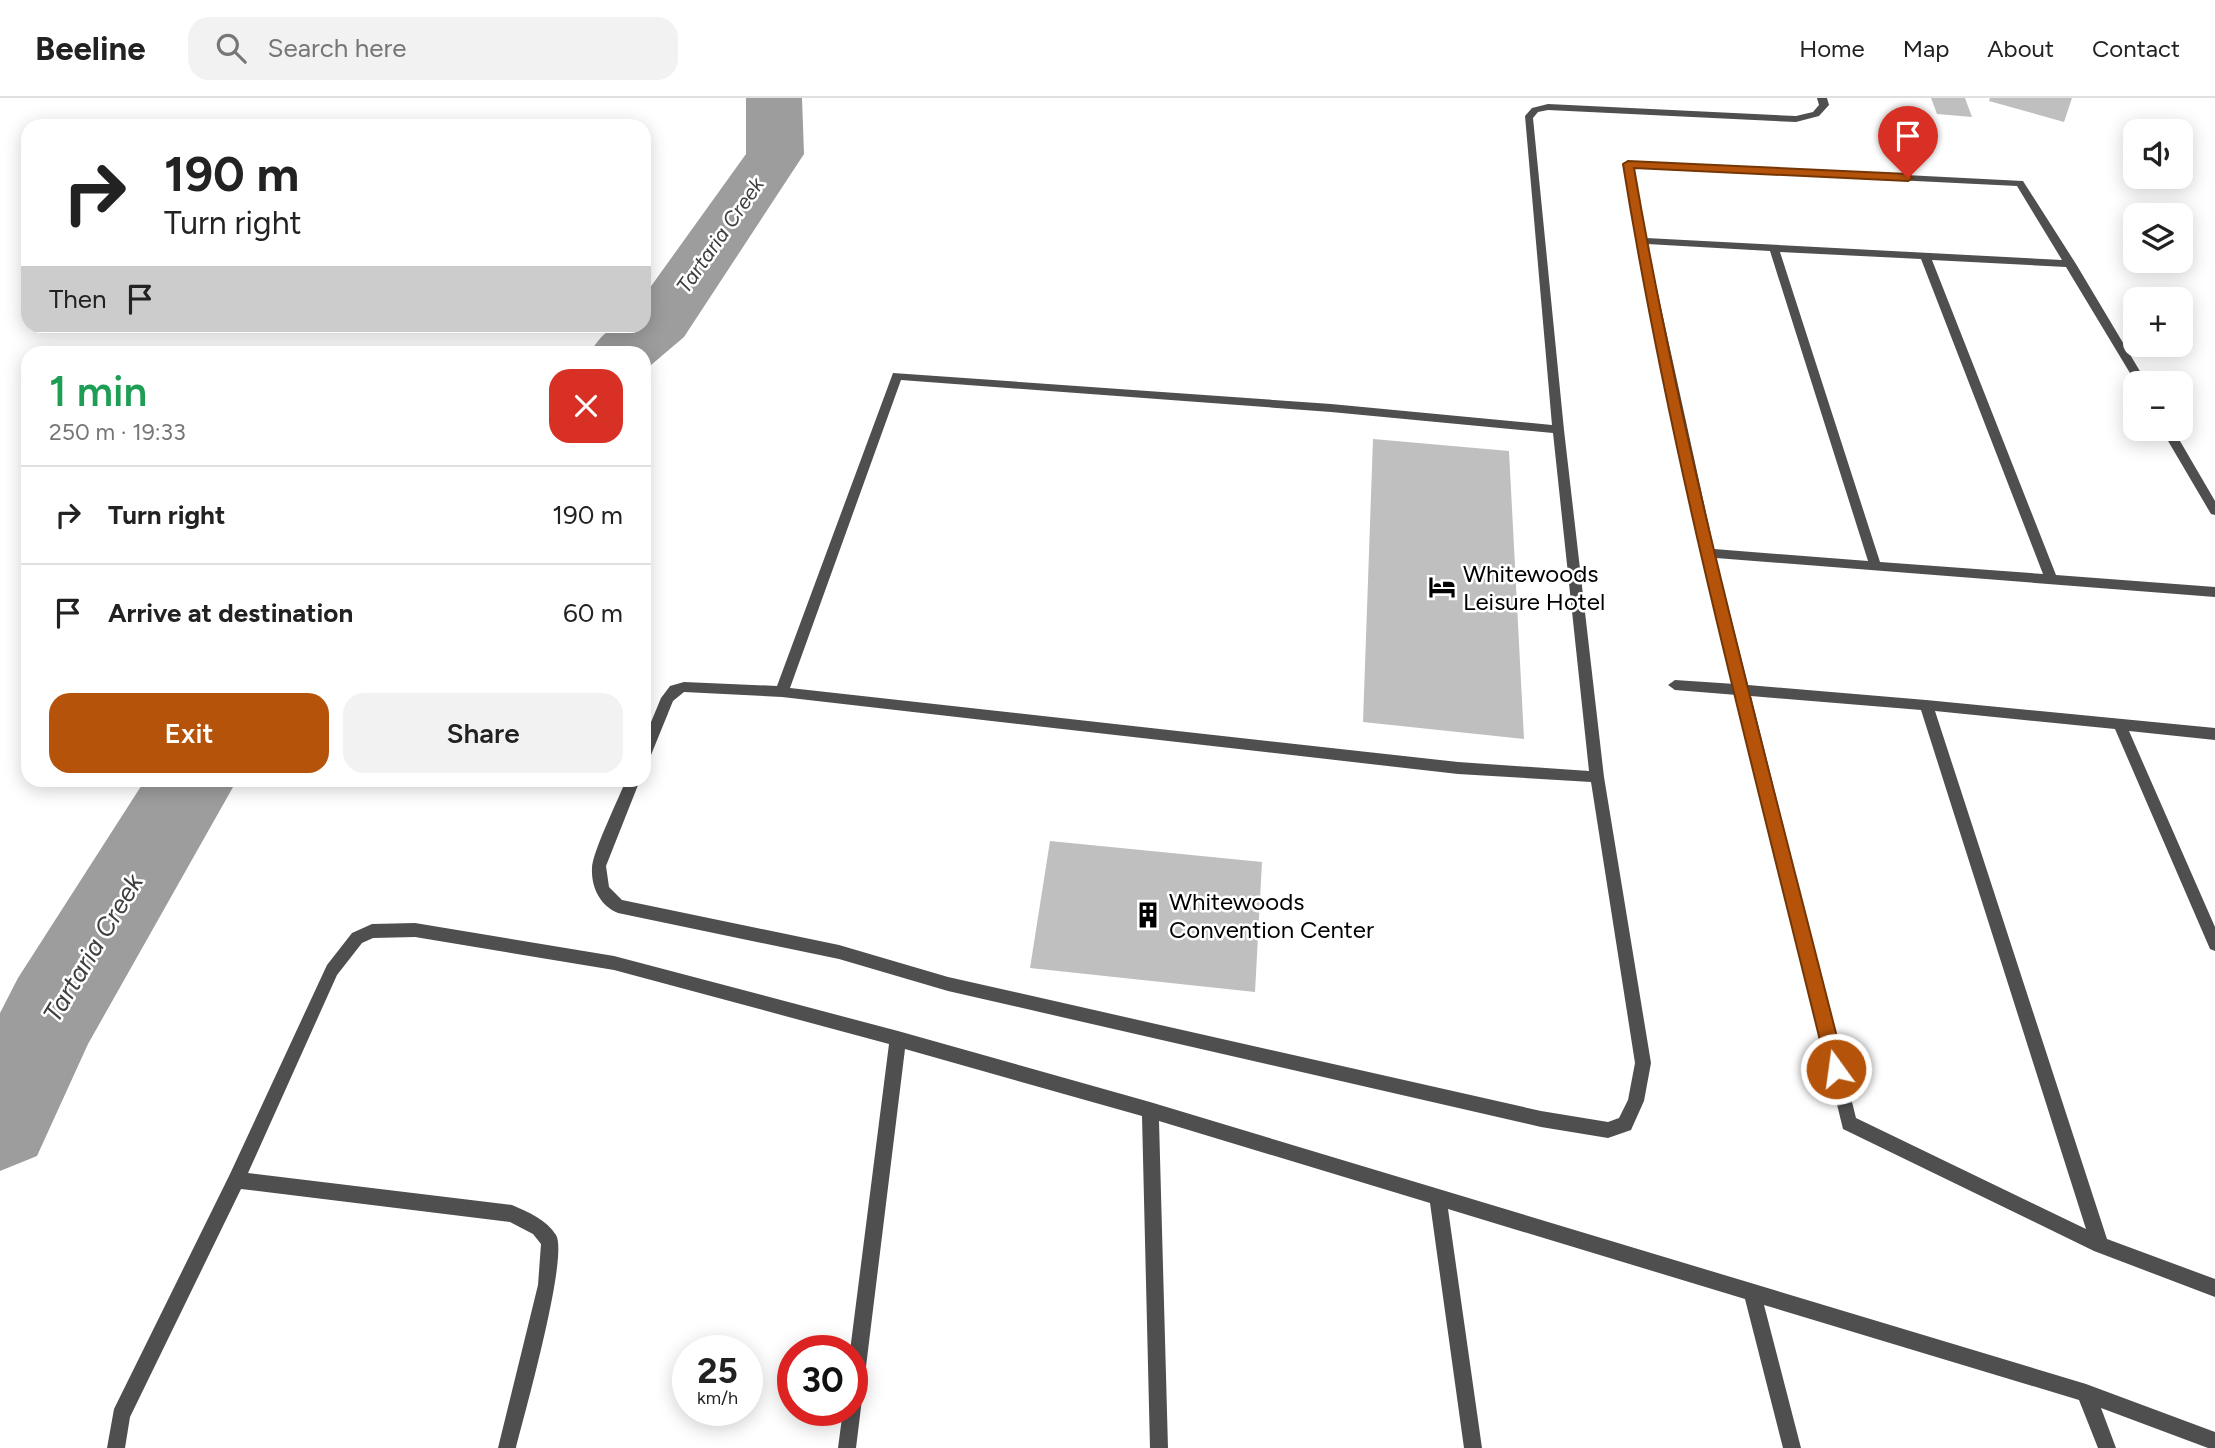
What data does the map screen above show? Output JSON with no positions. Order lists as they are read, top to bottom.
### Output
{
  "water": ["Tartaria Creek"],
  "places": {
    "hotel": ["Whitewoods Leisure Hotel"],
    "building": ["Whitewoods Convention Center"]
  },
  "page": {
    "header": "Beeline",
    "search": "Search here",
    "nav": [
      "Home",
      "Map",
      "About",
      "Contact"
    ],
    "map_buttons": ["+", "−"],
    "turn": ["190 m", "Turn right"],
    "then": "Then",
    "heading": ["1 min", "250 m · 19:33"],
    "list": [
      {
        "name": "Turn right",
        "value": "190 m"
      },
      {
        "name": "Arrive at destination",
        "value": "60 m"
      }
    ],
    "buttons": ["Exit", "Share"],
    "speed": "25 km/h",
    "limit": "30"
  }
}
